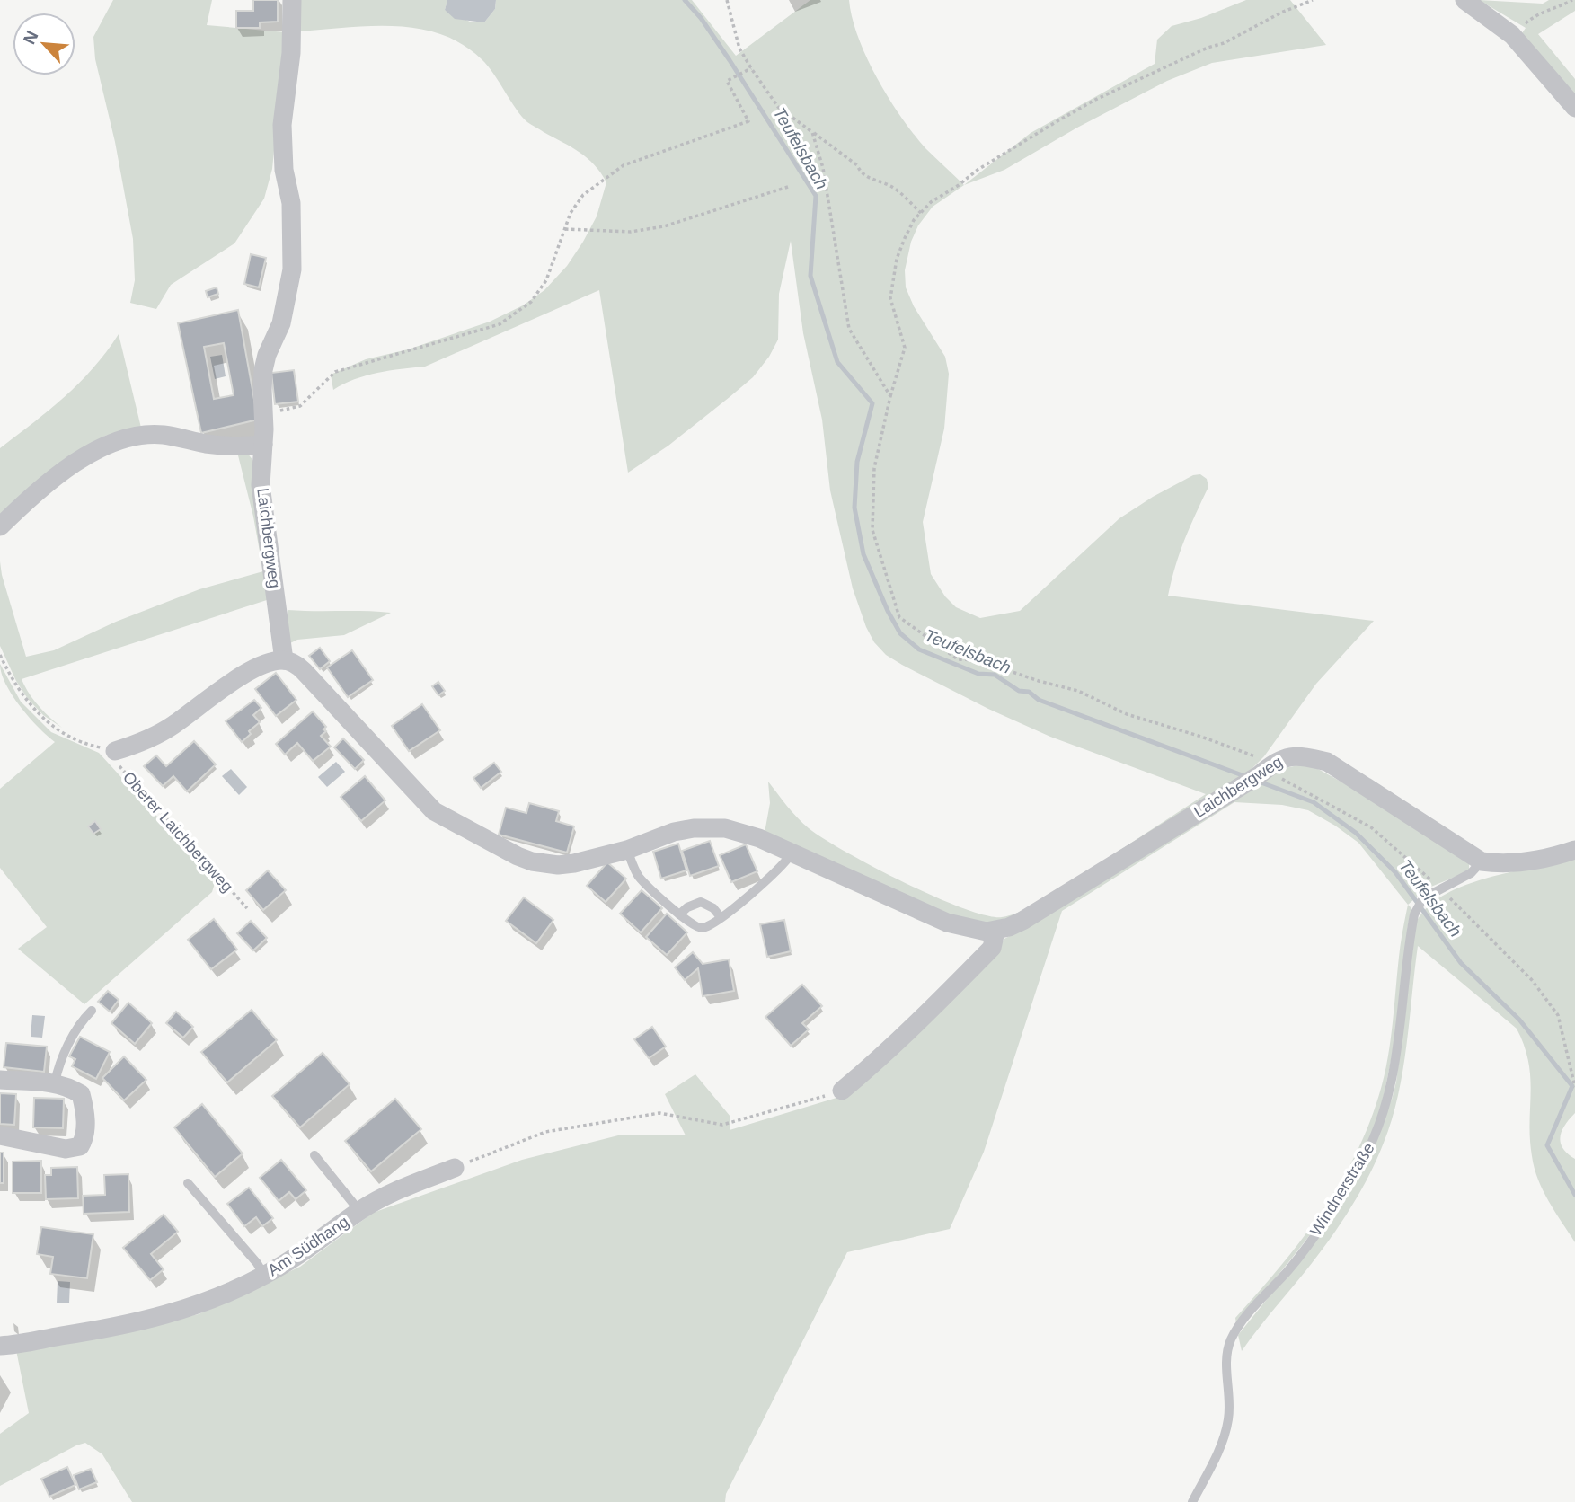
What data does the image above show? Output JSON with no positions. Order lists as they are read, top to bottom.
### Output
{
  "streets": {
    "street": ["Laichbergweg", "Oberer Laichbergweg", "Am Südhang"],
    "lane": ["Windnerstraße"]
  },
  "crossings": [
    ["Laichbergweg", "Oberer Laichbergweg"],
    ["Laichbergweg", "Windnerstraße"]
  ],
  "water": ["Teufelsbach"],
  "north": "top left"
}
